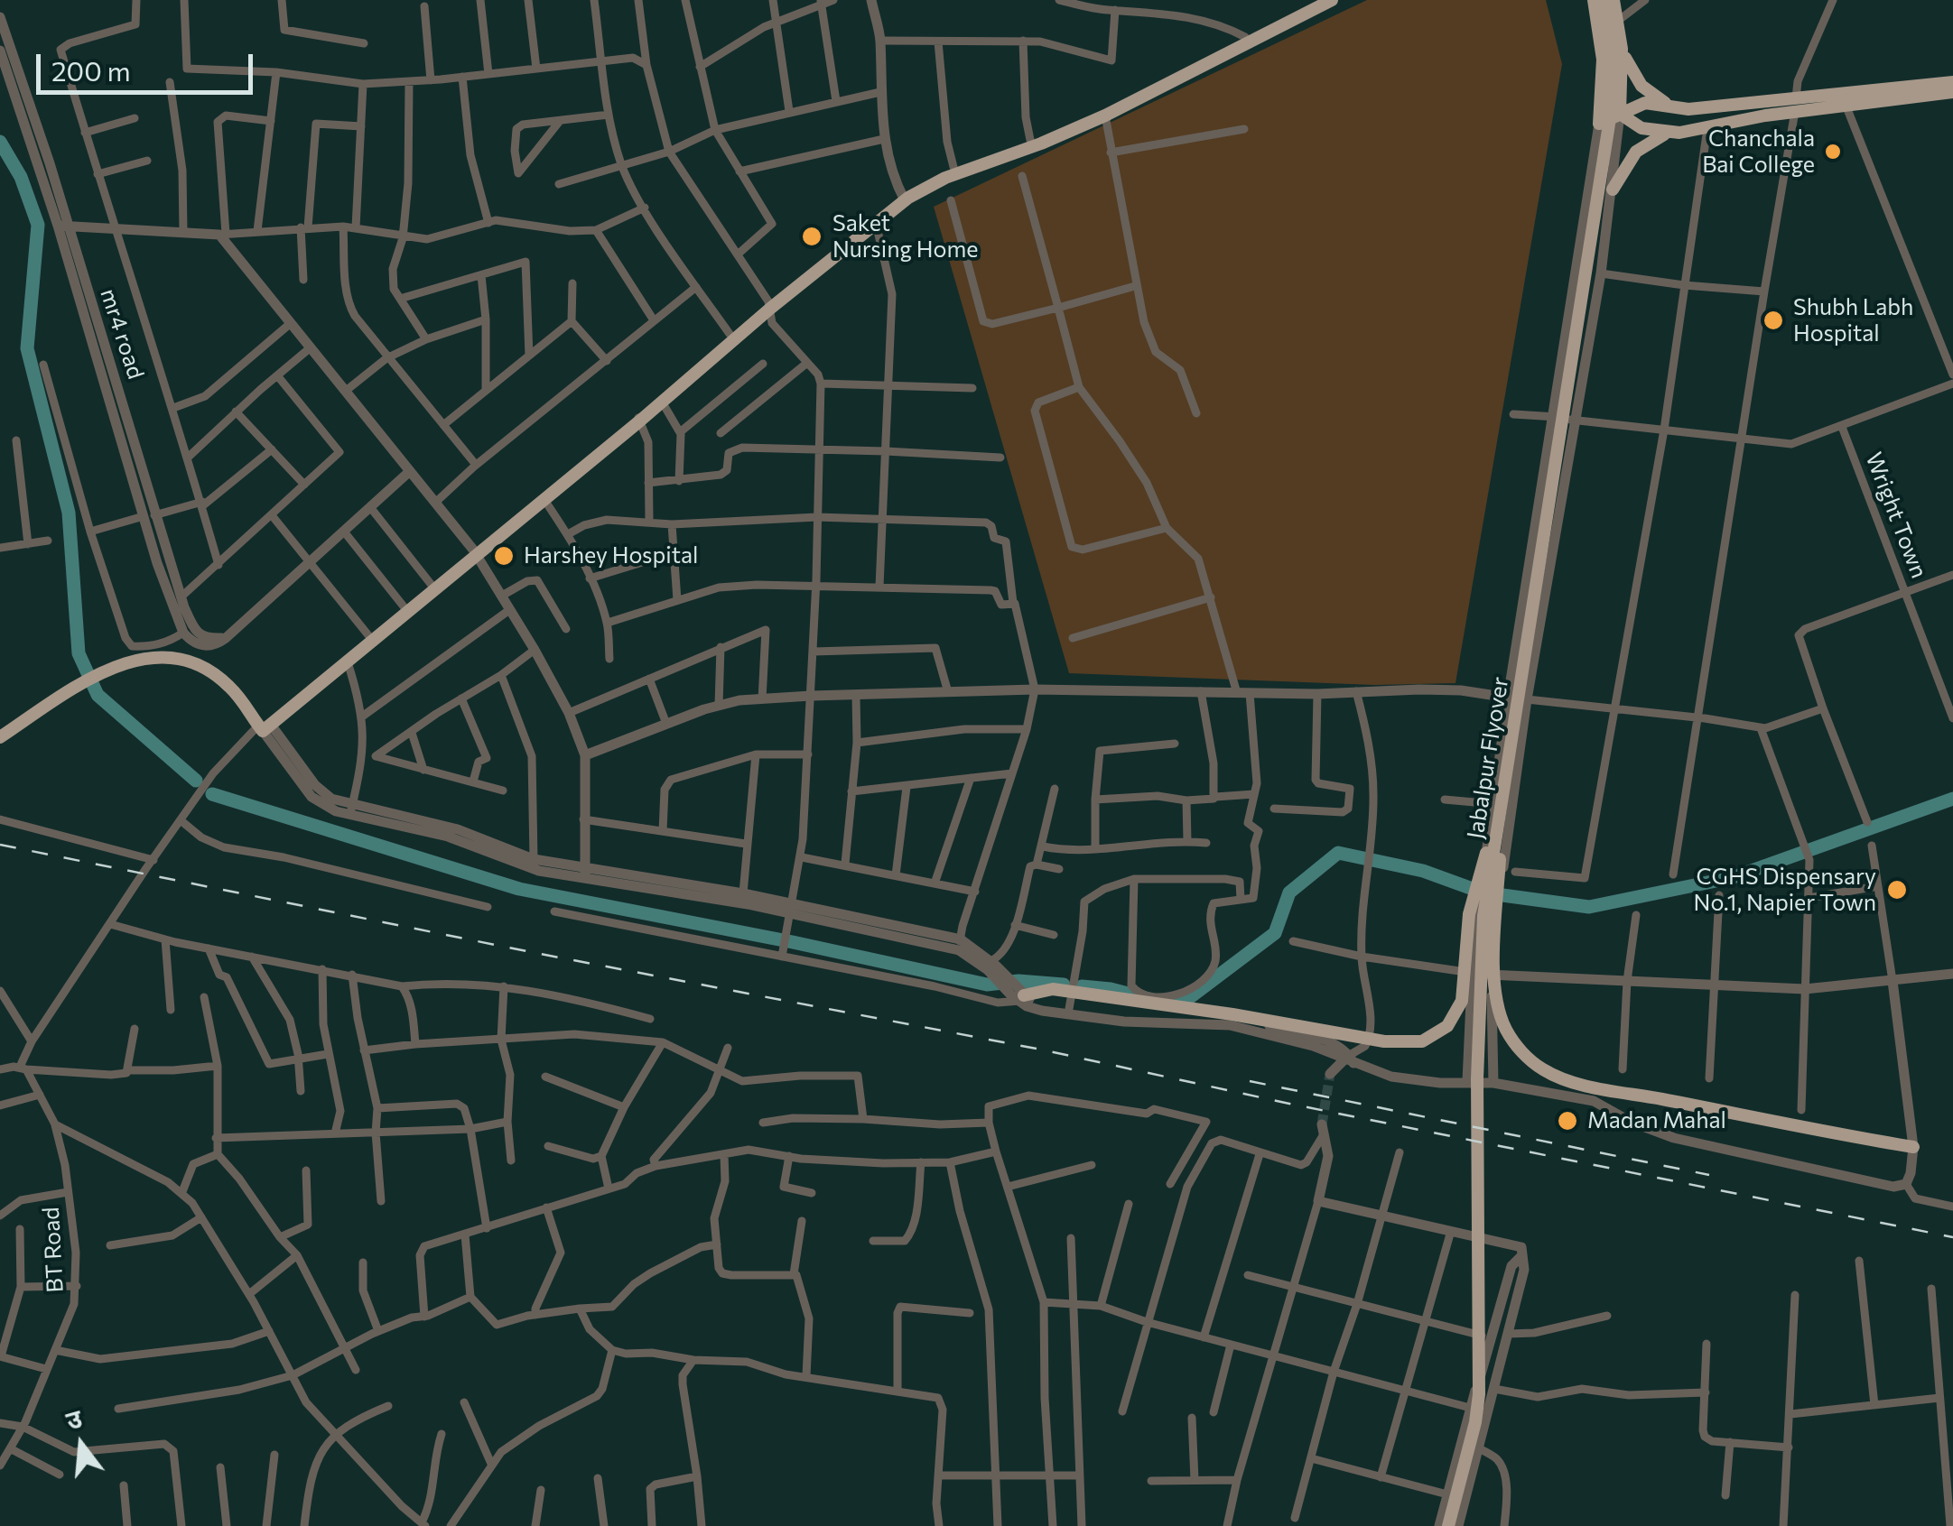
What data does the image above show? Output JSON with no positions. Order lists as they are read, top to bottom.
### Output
{
  "streets": {
    "main road": ["Jabalpur Flyover"],
    "street": ["mr4 road", "Wright Town", "BT Road"]
  },
  "places": [
    "Chanchala Bai College",
    "Saket Nursing Home",
    "Shubh Labh Hospital",
    "Harshey Hospital",
    "CGHS Dispensary No.1, Napier Town",
    "Madan Mahal"
  ],
  "scale_bar": "200 m",
  "north": "top"
}
